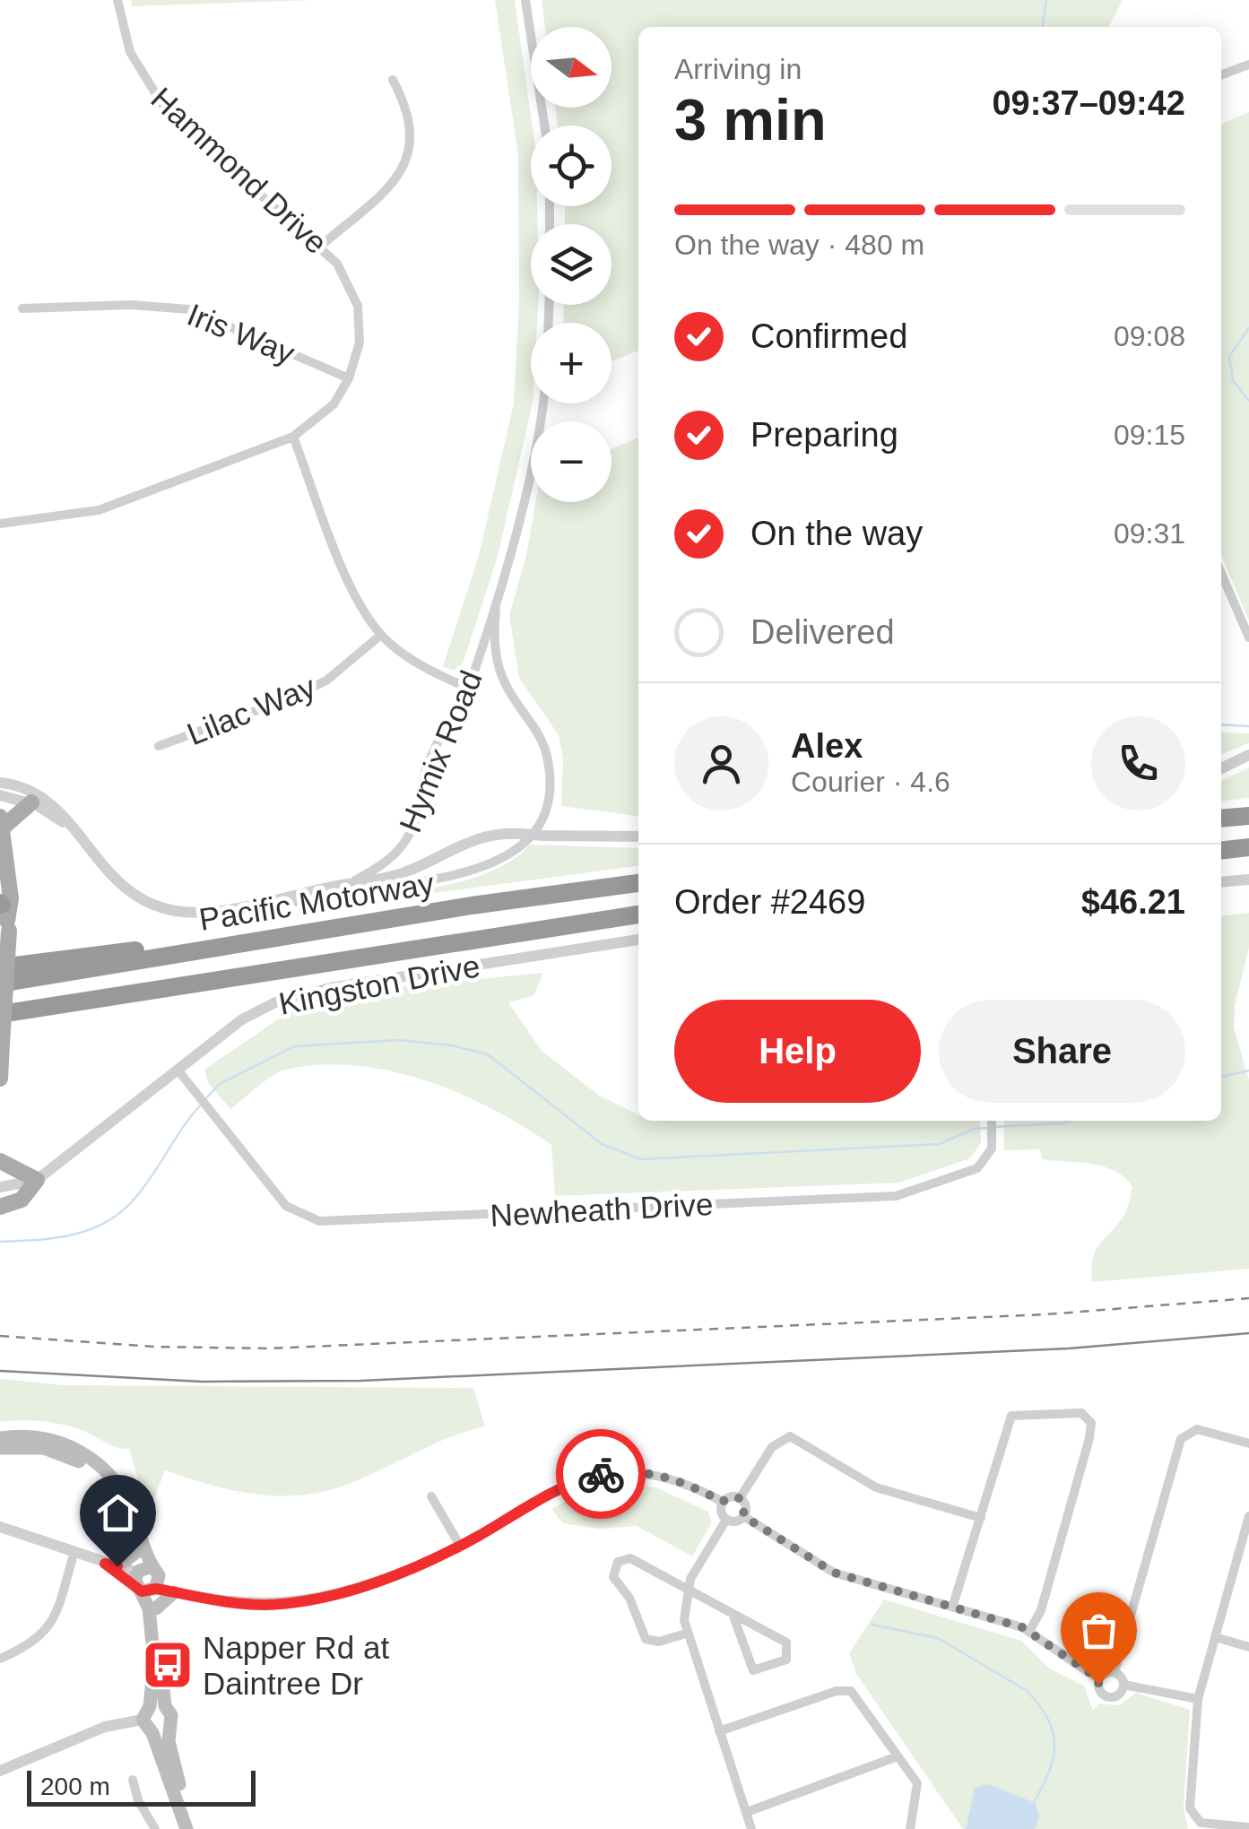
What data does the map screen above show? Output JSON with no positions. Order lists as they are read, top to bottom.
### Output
{
  "streets": {
    "highway": ["Pacific Motorway"],
    "street": [
      "Hammond Drive",
      "Iris Way",
      "Lilac Way",
      "Hymix Road",
      "Kingston Drive",
      "Newheath Drive"
    ]
  },
  "crossings": [
    ["Hammond Drive", "Iris Way"],
    ["Kingston Drive", "Newheath Drive"]
  ],
  "places": {
    "bus stop": ["Napper Rd at Daintree Dr"]
  },
  "scale_bar": "200 m",
  "north": "right",
  "page": {
    "map_buttons": ["+", "−"],
    "heading": ["3 min", "Arriving in", "09:37–09:42"],
    "panel": [
      "Alex",
      "Courier · 4.6",
      "Order #2469",
      "$46.21"
    ],
    "bar": "On the way · 480 m",
    "list": [
      ["Confirmed", "09:08"],
      ["Preparing", "09:15"],
      ["On the way", "09:31"],
      "Delivered"
    ],
    "buttons": ["Help", "Share"],
    "scale": "200 m"
  }
}
